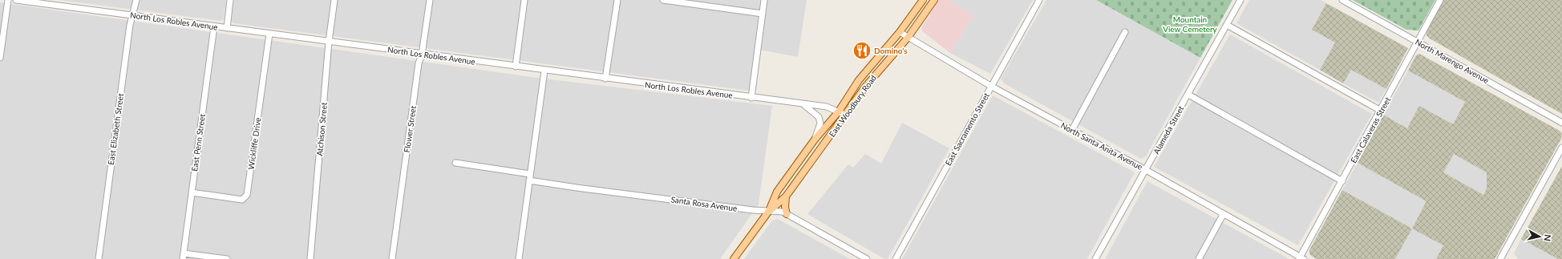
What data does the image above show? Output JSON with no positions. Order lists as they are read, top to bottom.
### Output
{
  "streets": {
    "main road": ["East Woodbury Road"],
    "street": [
      "North Los Robles Avenue",
      "North Marengo Avenue",
      "East Elizabeth Street",
      "Atchison Street",
      "Flower Street",
      "East Sacramento Street",
      "Alameda Street",
      "East Calaveras Street",
      "East Penn Street",
      "Wickliffe Drive",
      "North Santa Anita Avenue",
      "Santa Rosa Avenue"
    ]
  },
  "crossings": [
    ["North Los Robles Avenue", "East Woodbury Road"],
    ["North Los Robles Avenue", "East Elizabeth Street"],
    ["North Los Robles Avenue", "Atchison Street"],
    ["North Los Robles Avenue", "Flower Street"],
    ["North Los Robles Avenue", "East Penn Street"],
    ["North Los Robles Avenue", "Wickliffe Drive"],
    ["North Marengo Avenue", "East Calaveras Street"],
    ["East Woodbury Road", "North Santa Anita Avenue"],
    ["East Woodbury Road", "Santa Rosa Avenue"],
    ["East Sacramento Street", "North Santa Anita Avenue"],
    ["Alameda Street", "North Santa Anita Avenue"],
    ["East Calaveras Street", "North Santa Anita Avenue"],
    ["East Penn Street", "Wickliffe Drive"]
  ],
  "parks": ["Mountain View Cemetery"],
  "places": {
    "restaurant": ["Domino's"]
  },
  "north": "right"
}
